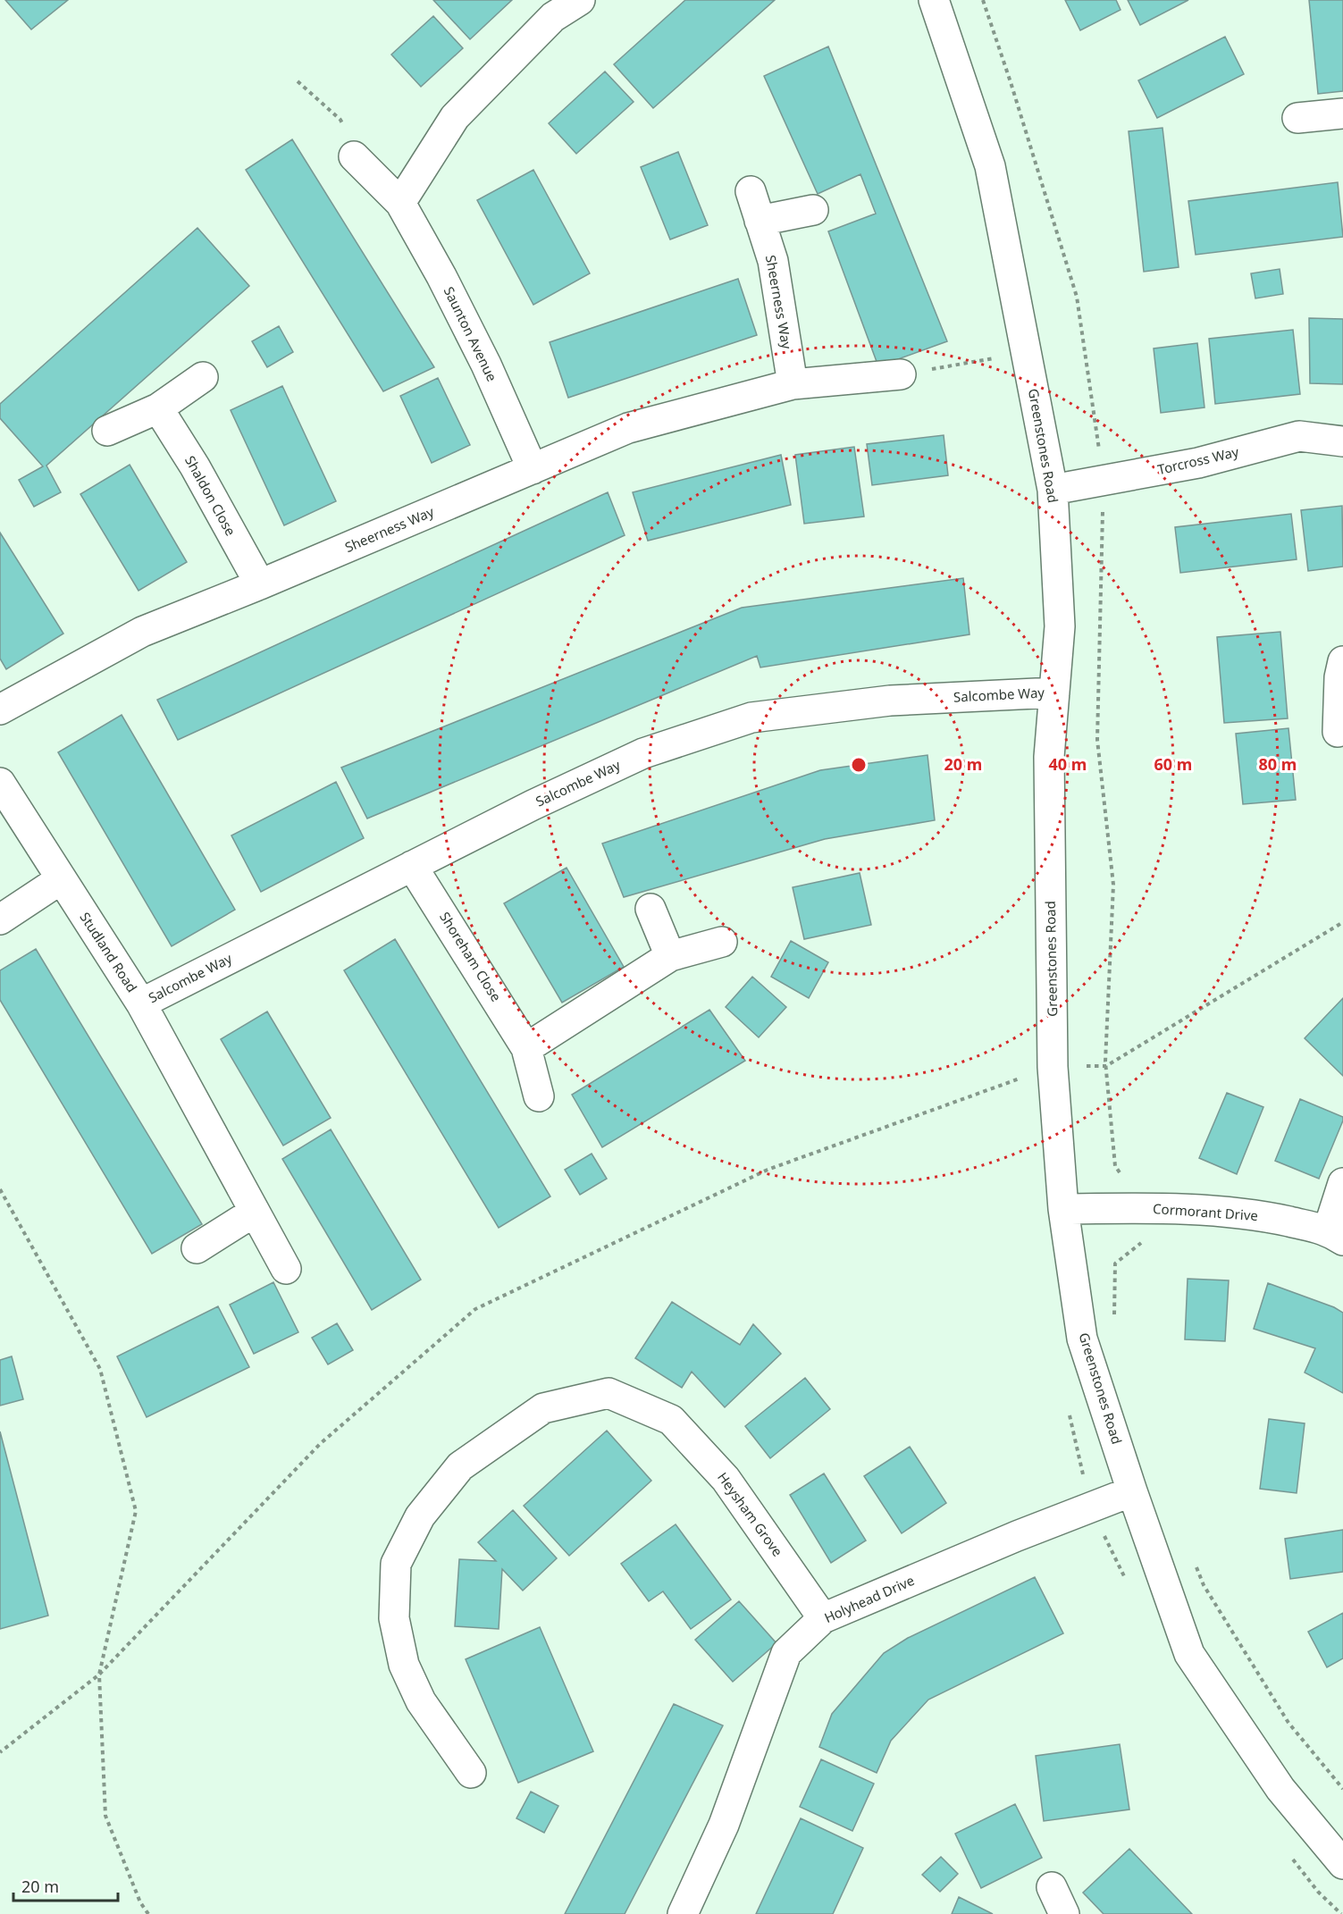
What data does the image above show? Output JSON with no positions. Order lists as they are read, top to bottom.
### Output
{
  "streets": {
    "street": [
      "Sheerness Way",
      "Saunton Avenue",
      "Greenstones Road",
      "Torcross Way",
      "Shaldon Close",
      "Salcombe Way",
      "Studland Road",
      "Shoreham Close",
      "Cormorant Drive",
      "Heysham Grove",
      "Holyhead Drive"
    ]
  },
  "crossings": [
    ["Sheerness Way", "Saunton Avenue"],
    ["Sheerness Way", "Shaldon Close"],
    ["Greenstones Road", "Torcross Way"],
    ["Greenstones Road", "Salcombe Way"],
    ["Greenstones Road", "Cormorant Drive"],
    ["Greenstones Road", "Holyhead Drive"],
    ["Salcombe Way", "Studland Road"],
    ["Salcombe Way", "Shoreham Close"],
    ["Heysham Grove", "Holyhead Drive"]
  ],
  "scale_bar": "20 m",
  "rings": [
    "20 m",
    "40 m",
    "60 m",
    "80 m"
  ]
}
